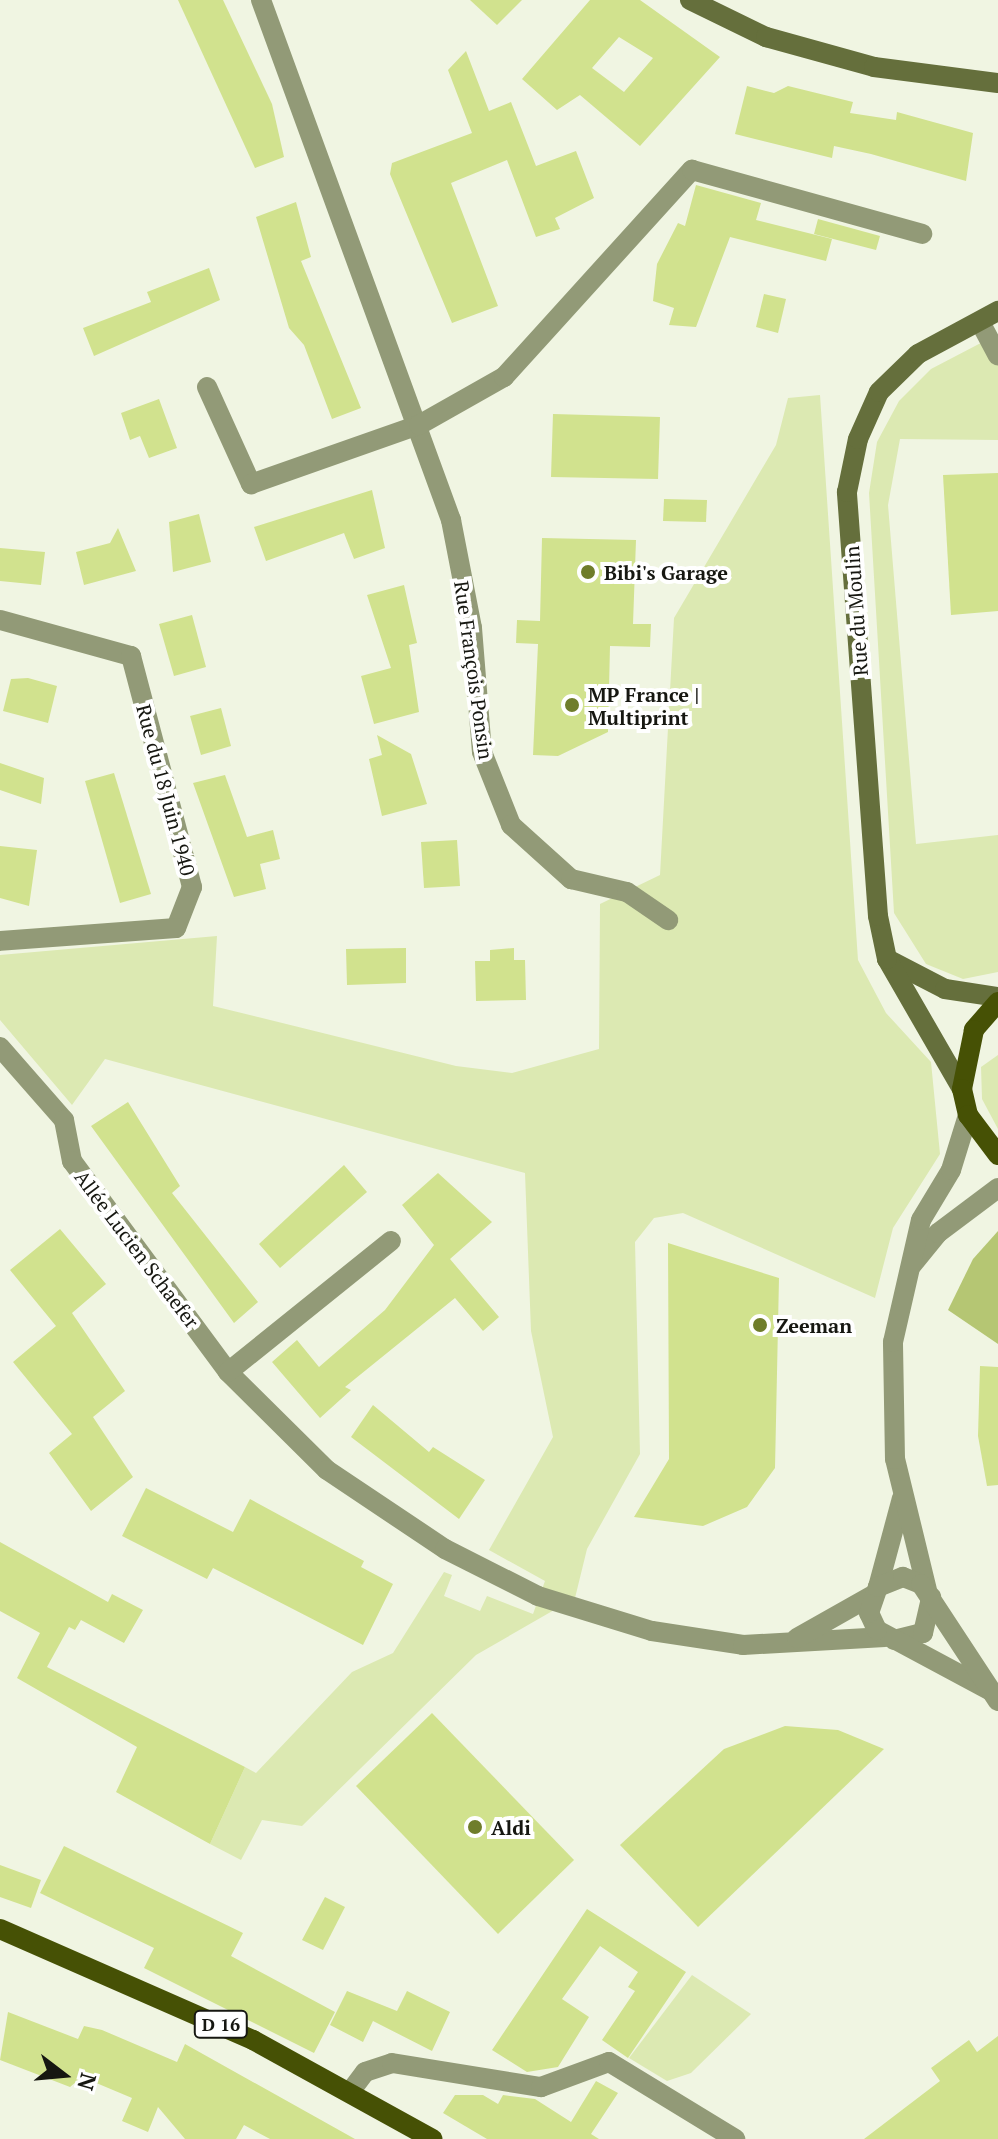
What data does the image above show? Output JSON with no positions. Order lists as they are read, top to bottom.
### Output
{
  "streets": {
    "main road": ["Rue du Moulin", "D 16"],
    "street": ["Rue François Ponsin", "Rue du 18 Juin 1940", "Allée Lucien Schaefer"]
  },
  "places": [
    "Bibi's Garage",
    "MP France | Multiprint",
    "Zeeman",
    "Aldi"
  ],
  "north": "right"
}
